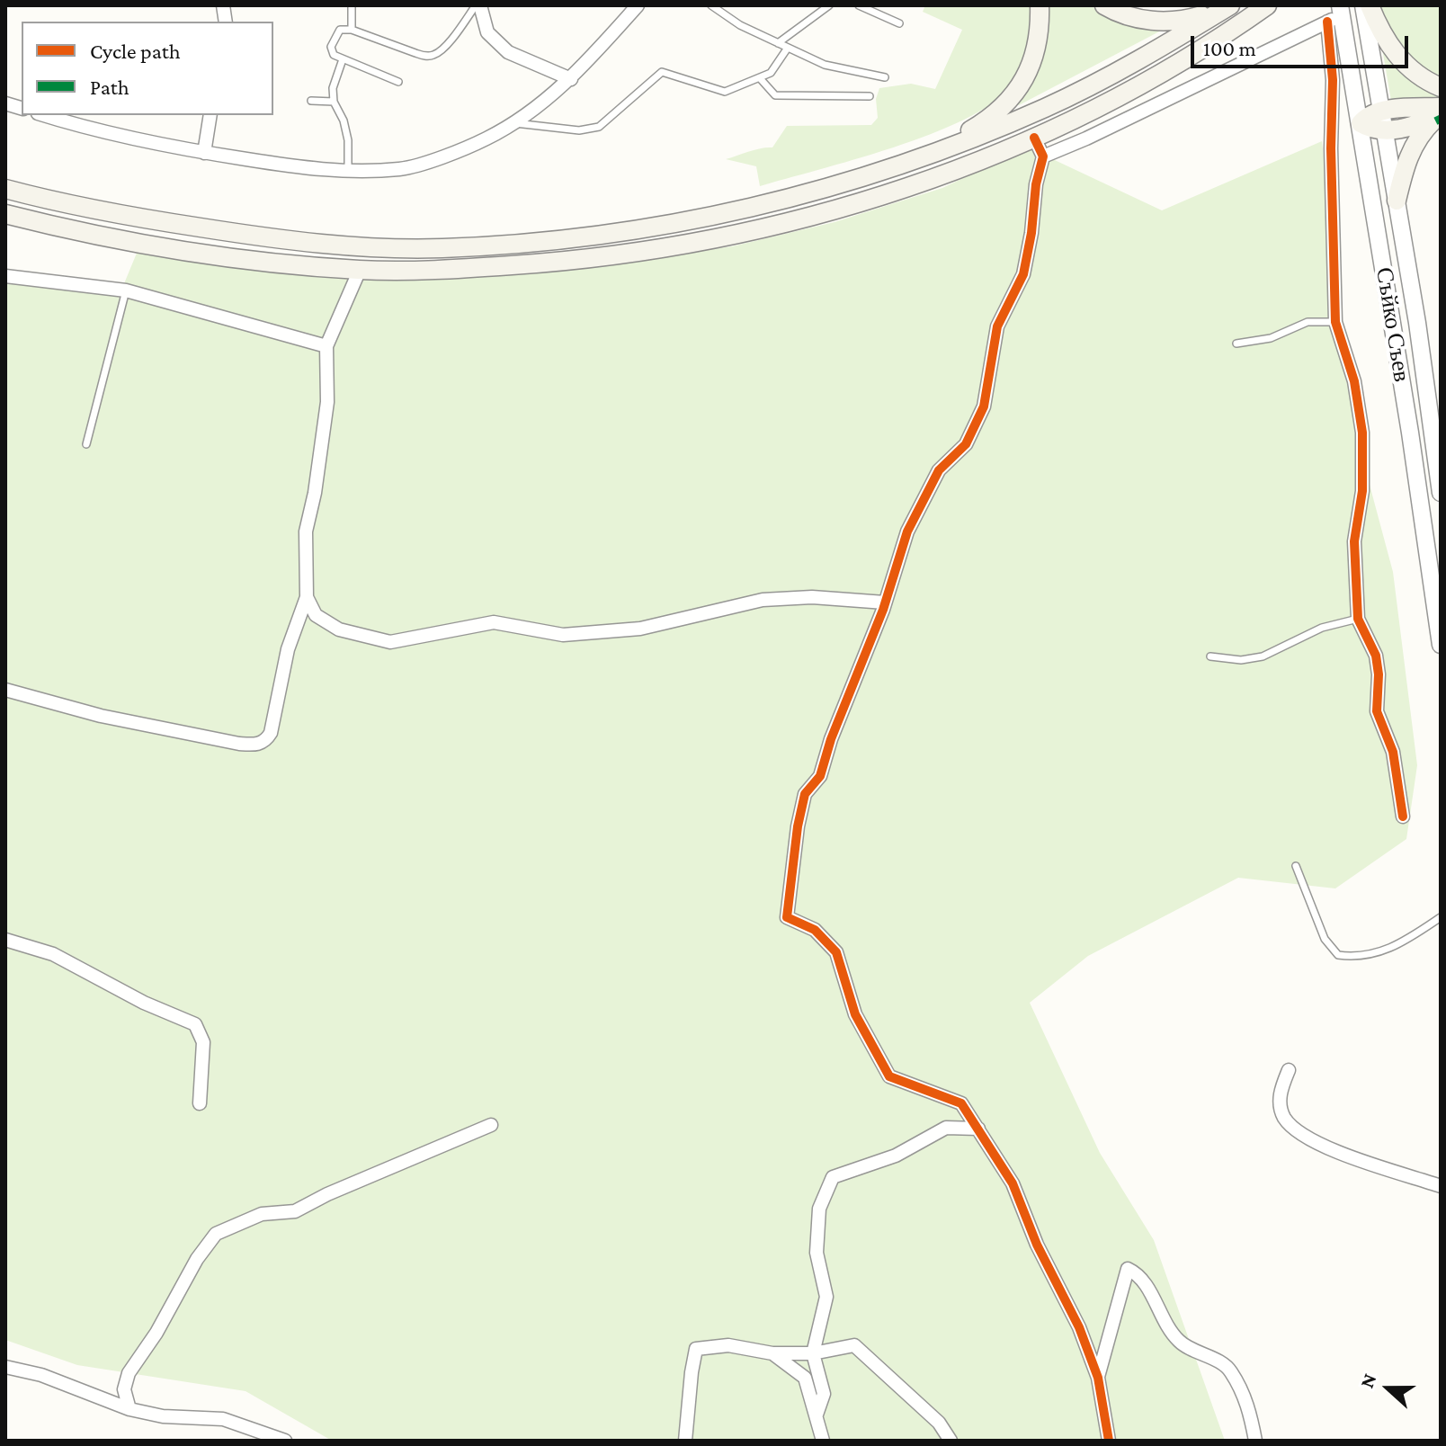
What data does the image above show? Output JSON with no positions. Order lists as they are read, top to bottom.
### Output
{
  "streets": {
    "street": ["Съйко Съев"]
  },
  "legend": ["Cycle path", "Path"],
  "scale_bar": "100 m",
  "north": "left"
}
